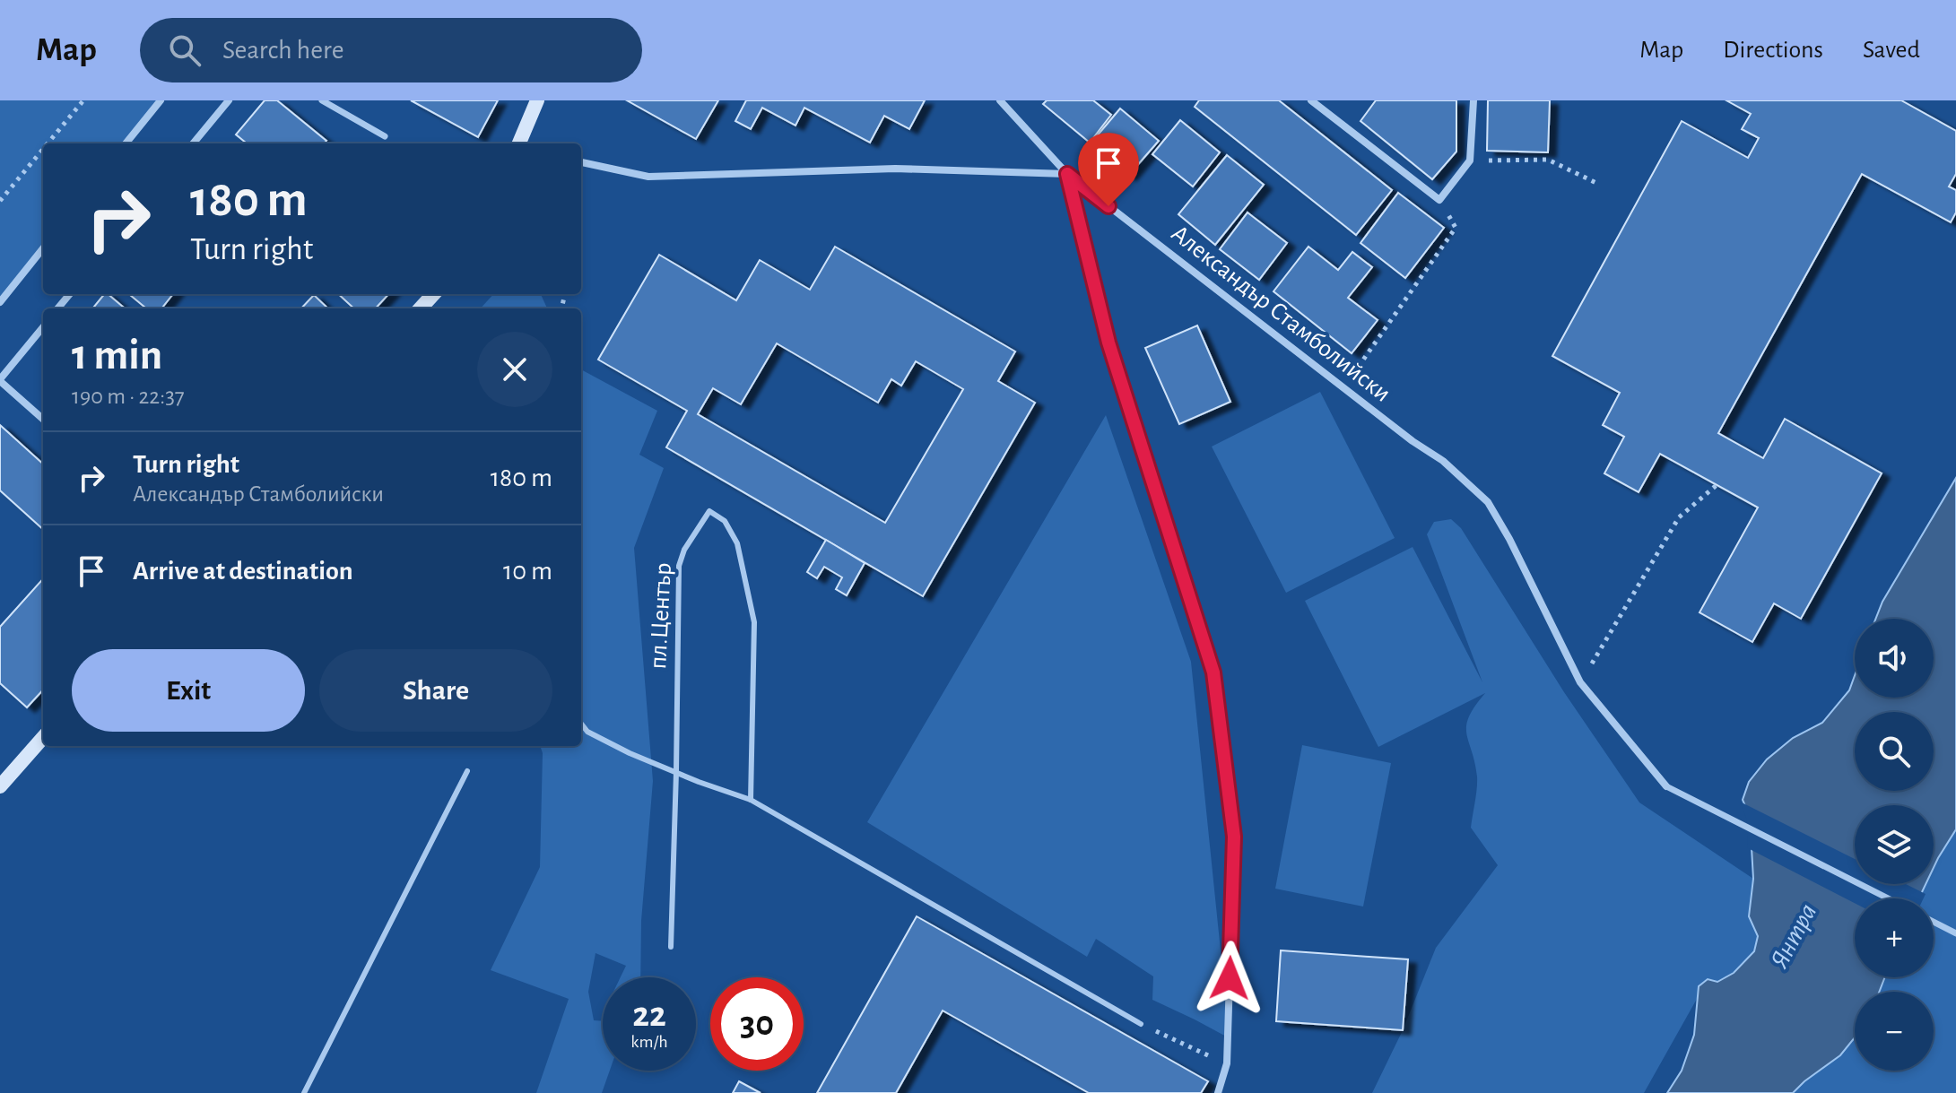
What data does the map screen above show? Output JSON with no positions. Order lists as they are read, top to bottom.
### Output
{
  "streets": {
    "street": ["Александър Стамболийски"],
    "lane": ["пл.Център"]
  },
  "water": ["Янтра"],
  "page": {
    "header": "Map",
    "search": "Search here",
    "nav": ["Map", "Directions", "Saved"],
    "turn": ["180 m", "Turn right"],
    "heading": ["1 min", "190 m · 22:37"],
    "list": [
      {
        "name": "Turn right",
        "note": "Александър Стамболийски",
        "value": "180 m"
      },
      {
        "name": "Arrive at destination",
        "value": "10 m"
      }
    ],
    "map_buttons": ["+", "−"],
    "buttons": ["Exit", "Share"],
    "speed": "22 km/h",
    "limit": "30"
  }
}
